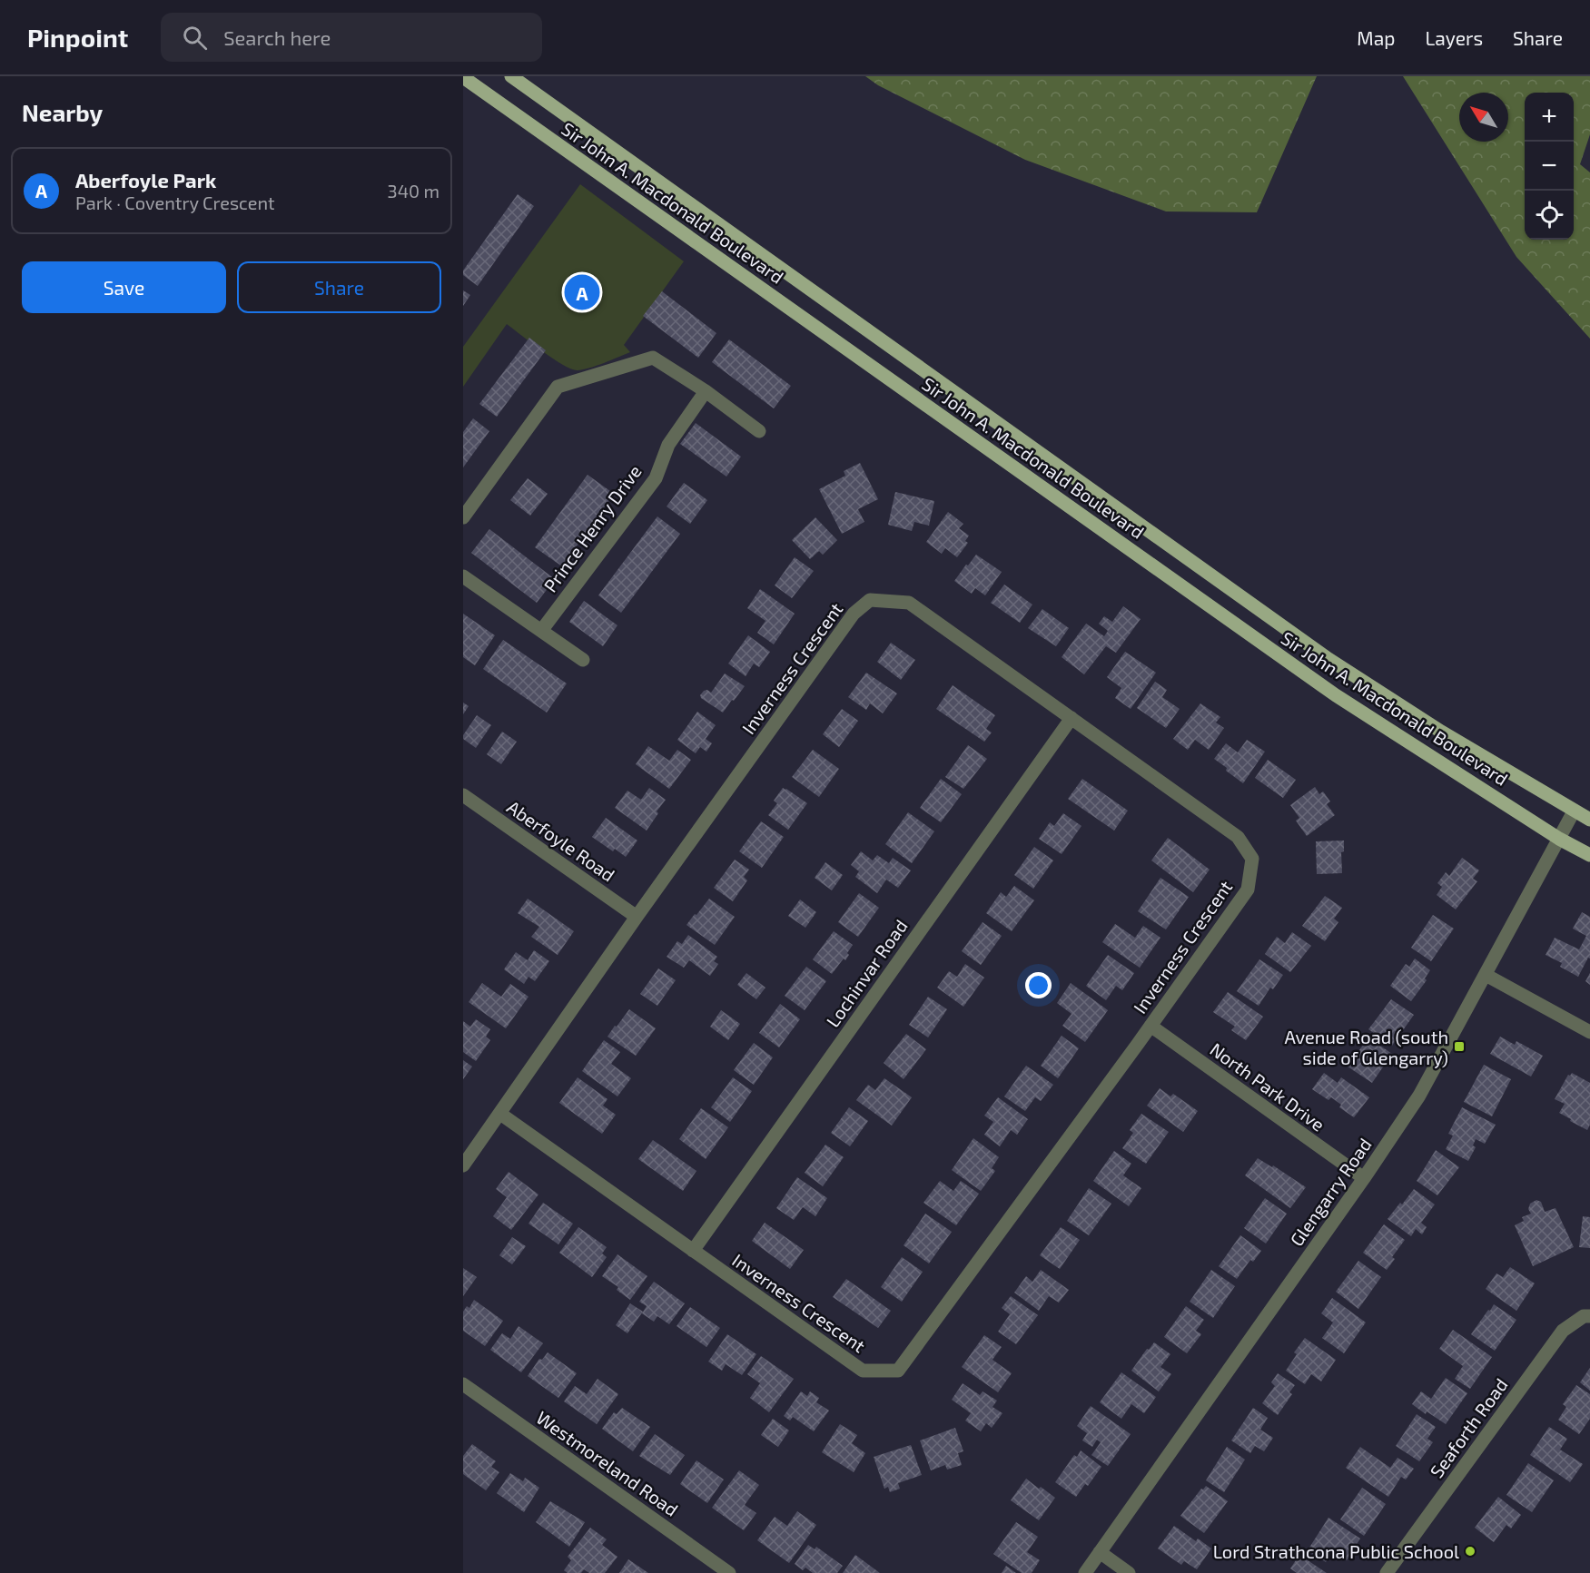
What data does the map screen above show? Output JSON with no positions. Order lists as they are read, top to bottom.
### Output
{
  "streets": {
    "main road": ["Sir John A. Macdonald Boulevard"],
    "street": [
      "Prince Henry Drive",
      "Inverness Crescent",
      "Aberfoyle Road",
      "Lochinvar Road",
      "North Park Drive",
      "Glengarry Road",
      "Seaforth Road",
      "Westmoreland Road"
    ]
  },
  "crossings": [
    ["Sir John A. Macdonald Boulevard", "Glengarry Road"],
    ["Inverness Crescent", "Aberfoyle Road"],
    ["Inverness Crescent", "Lochinvar Road"],
    ["Inverness Crescent", "North Park Drive"],
    ["North Park Drive", "Glengarry Road"]
  ],
  "places": {
    "transit": ["Avenue Road (south side of Glengarry)"],
    "other": ["Lord Strathcona Public School"]
  },
  "north": "top left",
  "page": {
    "header": "Pinpoint",
    "search": "Search here",
    "nav": ["Map", "Layers", "Share"],
    "heading": "Nearby",
    "map_buttons": ["+", "−"],
    "list": [
      {
        "mark": "A",
        "name": "Aberfoyle Park",
        "note": "Park · Coventry Crescent",
        "value": "340 m"
      }
    ],
    "buttons": ["Save", "Share"],
    "pins": "A"
  }
}
